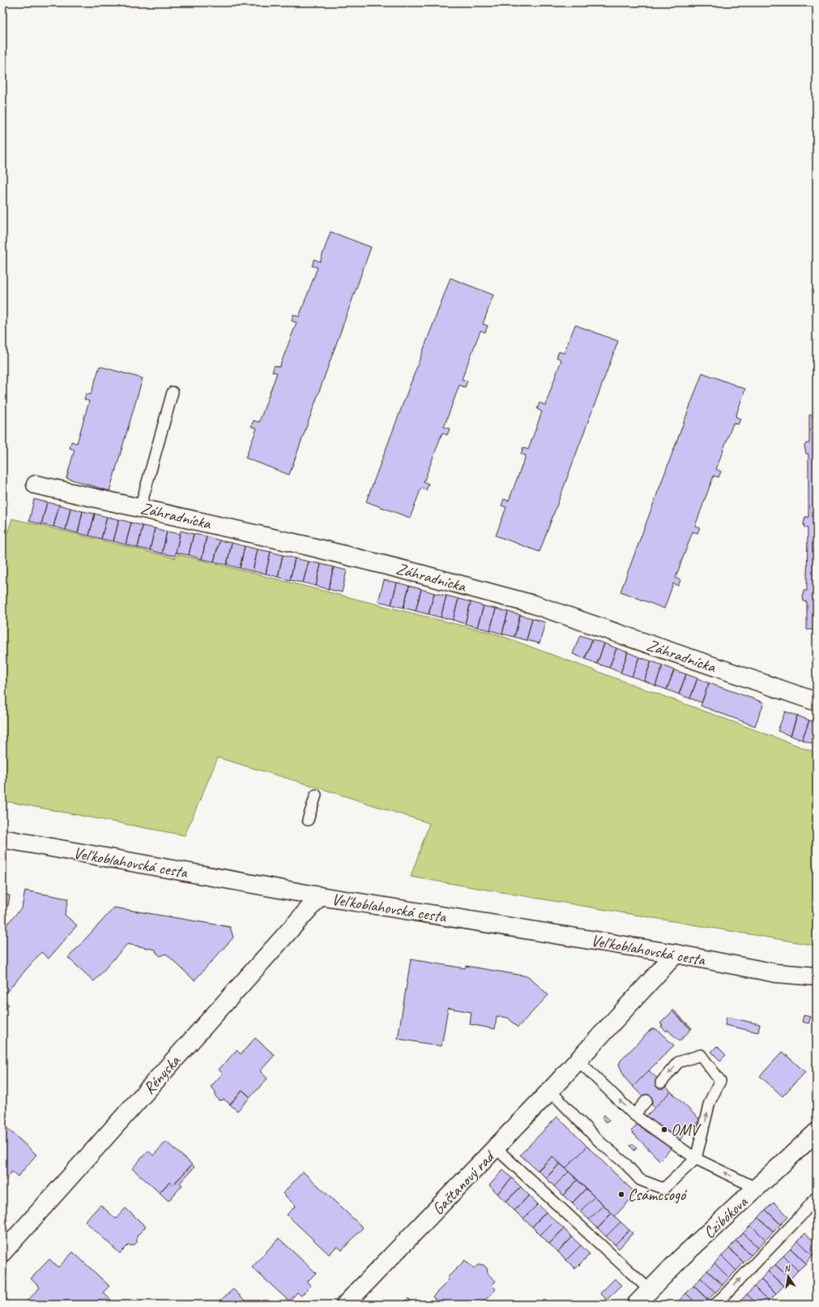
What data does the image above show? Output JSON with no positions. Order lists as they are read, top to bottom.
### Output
{
  "streets": {
    "street": [
      "Záhradnícka",
      "Veľkoblahovská cesta",
      "Rényska",
      "Gaštanový rad",
      "Czibókova"
    ]
  },
  "crossings": [
    ["Veľkoblahovská cesta", "Rényska"],
    ["Veľkoblahovská cesta", "Gaštanový rad"]
  ],
  "places": ["OMV", "Csámcsogó"],
  "north": "top"
}
